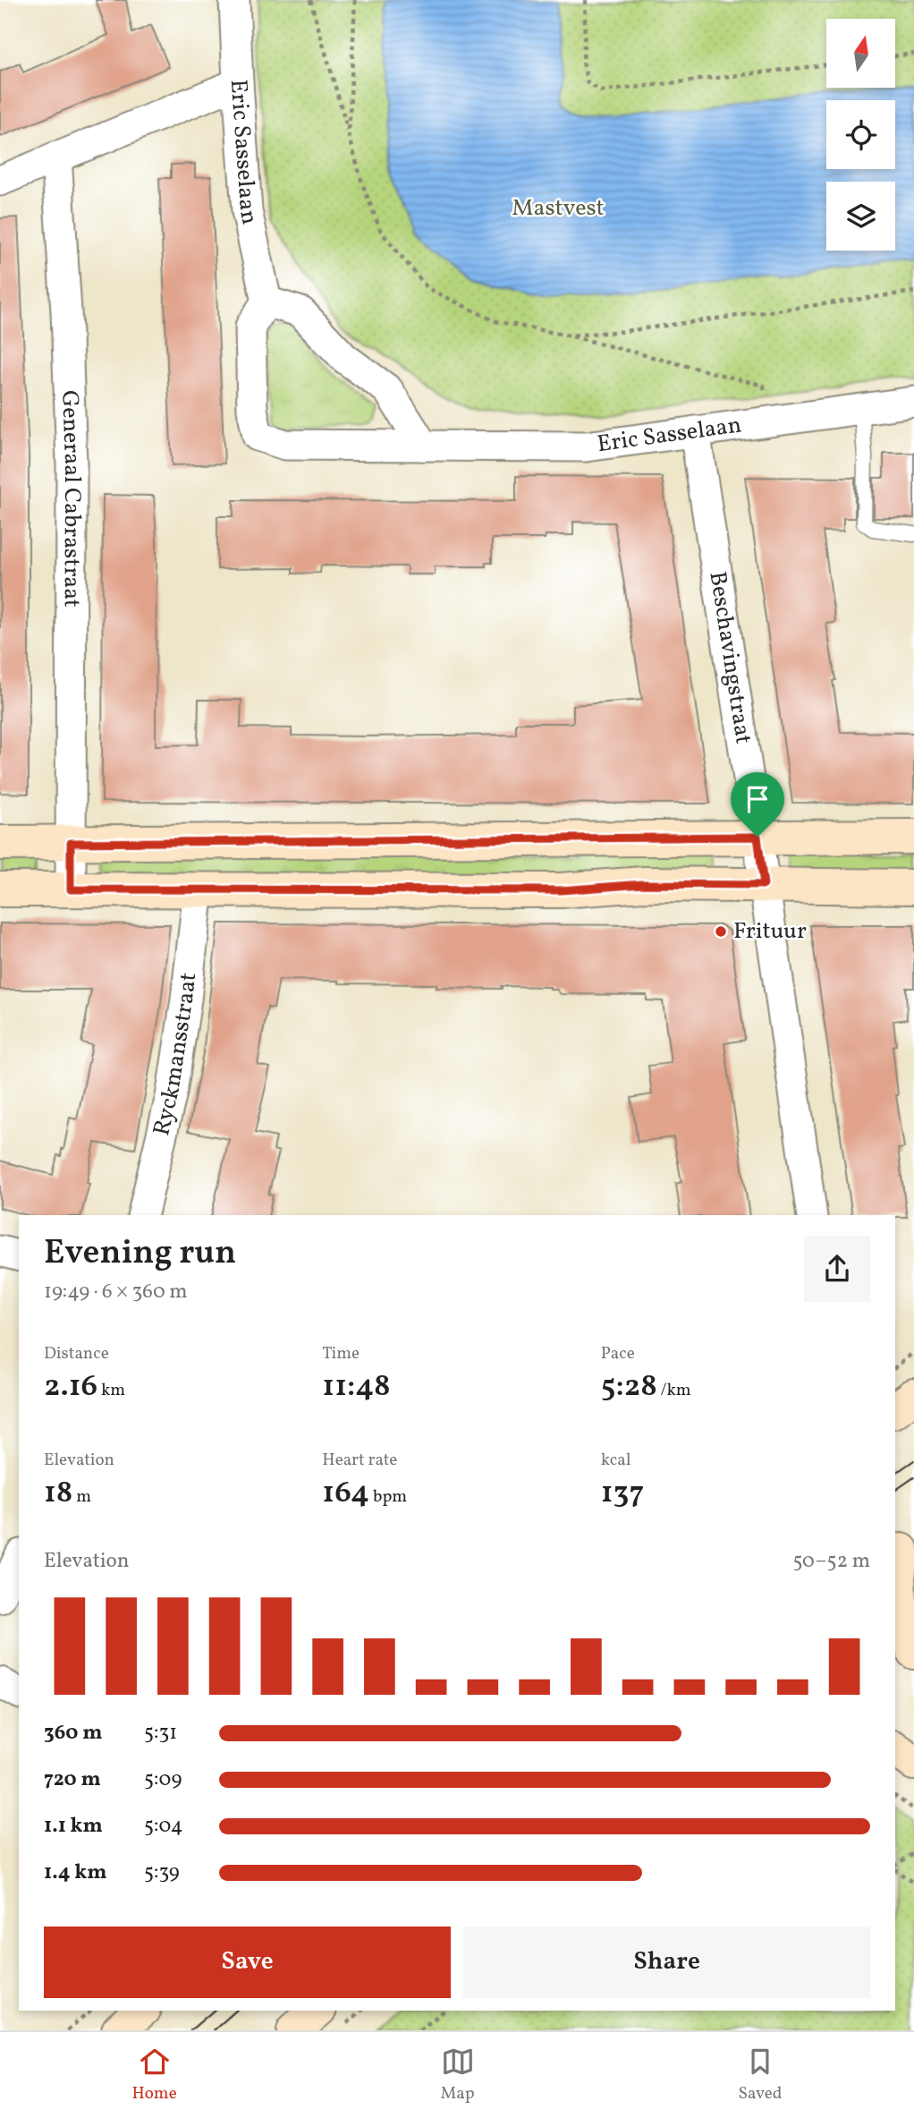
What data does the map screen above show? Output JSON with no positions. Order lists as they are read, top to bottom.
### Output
{
  "streets": {
    "street": [
      "Eric Sasselaan",
      "Generaal Cabrastraat",
      "Beschavingstraat",
      "Ryckmansstraat"
    ]
  },
  "crossings": [
    ["Eric Sasselaan", "Beschavingstraat"]
  ],
  "parks": ["Mastvest"],
  "places": ["Frituur"],
  "north": "top",
  "page": {
    "heading": ["Evening run", "19:49 · 6 × 360 m"],
    "stats": [
      ["Distance", "2.16 km"],
      ["Time", "11:48"],
      ["Pace", "5:28 /km"],
      ["Elevation", "18 m"],
      ["Heart rate", "164 bpm"],
      ["kcal", "137"]
    ],
    "chart": ["Elevation", "50–52 m"],
    "list": [
      {
        "name": "360 m",
        "note": "5:31"
      },
      {
        "name": "720 m",
        "note": "5:09"
      },
      {
        "name": "1.1 km",
        "note": "5:04"
      },
      {
        "name": "1.4 km",
        "note": "5:39"
      }
    ],
    "buttons": ["Save", "Share"],
    "tabs": ["Home", "Map", "Saved"]
  }
}
